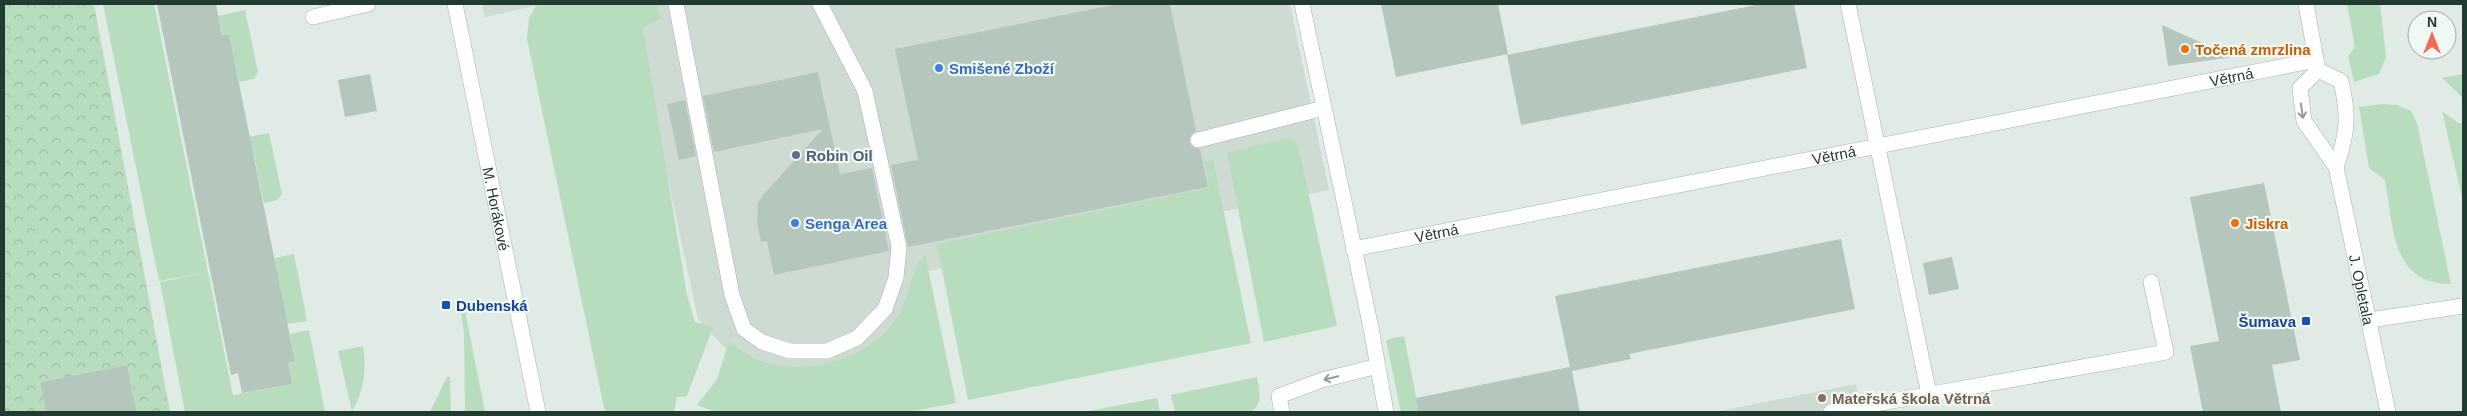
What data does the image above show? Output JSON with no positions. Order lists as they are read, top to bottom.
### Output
{
  "streets": {
    "street": ["Větrná", "M. Horákové", "J. Opletala"]
  },
  "crossings": [
    ["Větrná", "J. Opletala"]
  ],
  "places": {
    "other": [
      "Točená zmrzlina",
      "Smišené Zboží",
      "Robin Oil",
      "Senga Area",
      "Jiskra",
      "Mateřská škola Větrná"
    ],
    "transit": ["Dubenská", "Šumava"]
  },
  "north": "top"
}
